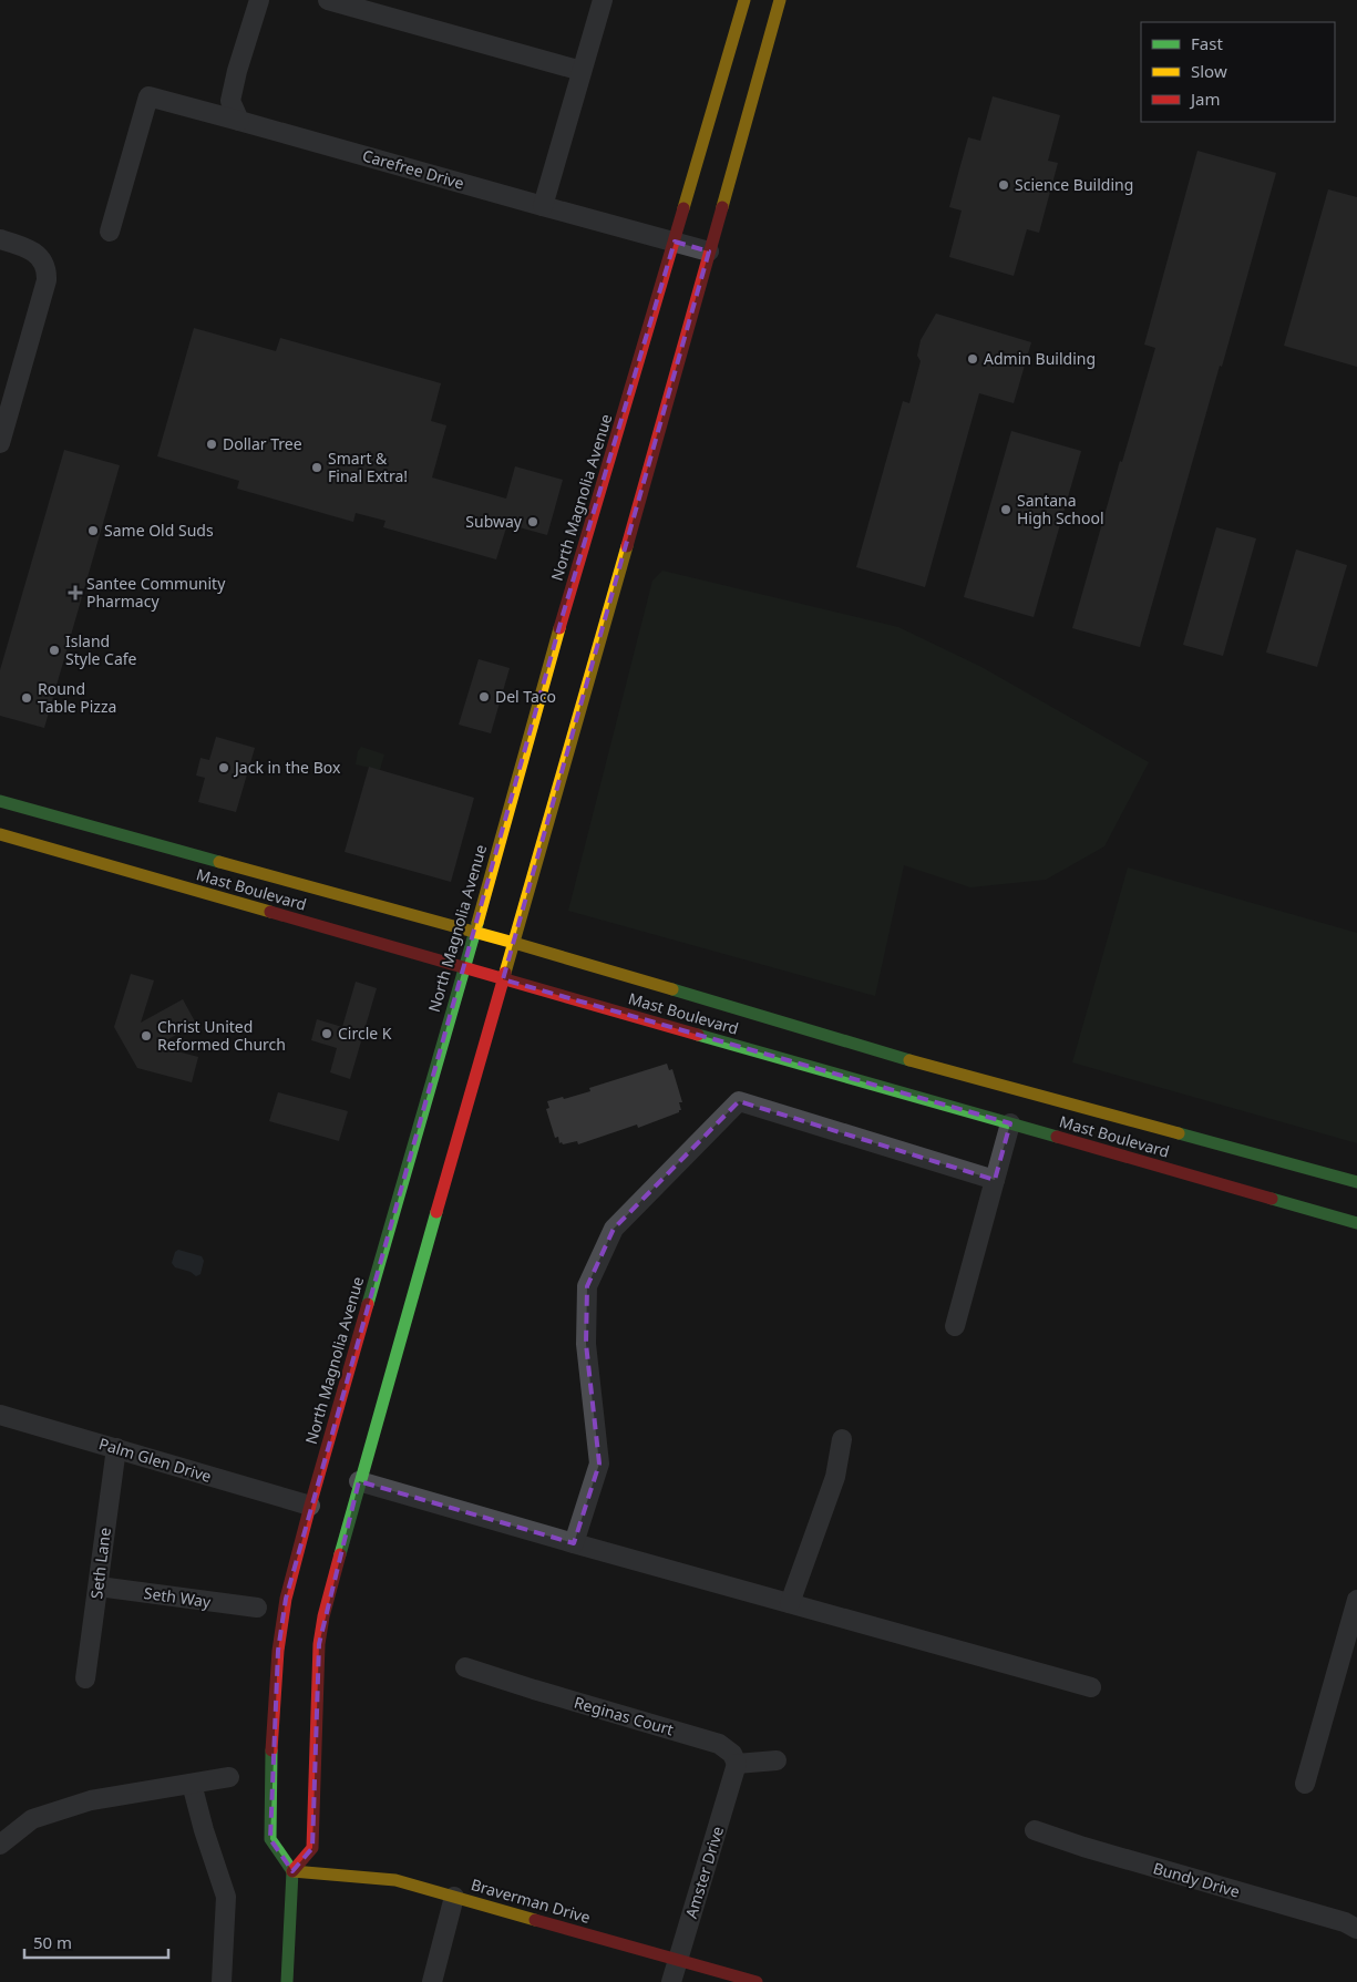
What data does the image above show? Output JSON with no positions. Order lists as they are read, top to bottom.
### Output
{
  "streets": {
    "main road": ["North Magnolia Avenue", "Mast Boulevard", "Braverman Drive"],
    "street": [
      "Carefree Drive",
      "Palm Glen Drive",
      "Seth Lane",
      "Seth Way",
      "Reginas Court",
      "Amster Drive",
      "Bundy Drive"
    ]
  },
  "crossings": [
    ["Carefree Drive", "North Magnolia Avenue"],
    ["North Magnolia Avenue", "Mast Boulevard"],
    ["North Magnolia Avenue", "Palm Glen Drive"],
    ["North Magnolia Avenue", "Braverman Drive"],
    ["Palm Glen Drive", "Seth Lane"],
    ["Seth Lane", "Seth Way"],
    ["Reginas Court", "Amster Drive"],
    ["Amster Drive", "Braverman Drive"]
  ],
  "places": {
    "other": [
      "Science Building",
      "Admin Building",
      "Dollar Tree",
      "Smart & Final Extra!",
      "Santana High School",
      "Subway",
      "Same Old Suds",
      "Island Style Cafe",
      "Del Taco",
      "Round Table Pizza",
      "Jack in the Box",
      "Circle K",
      "Christ United Reformed Church"
    ],
    "health": ["Santee Community Pharmacy"]
  },
  "legend": ["Fast", "Slow", "Jam"],
  "scale_bar": "50 m"
}
